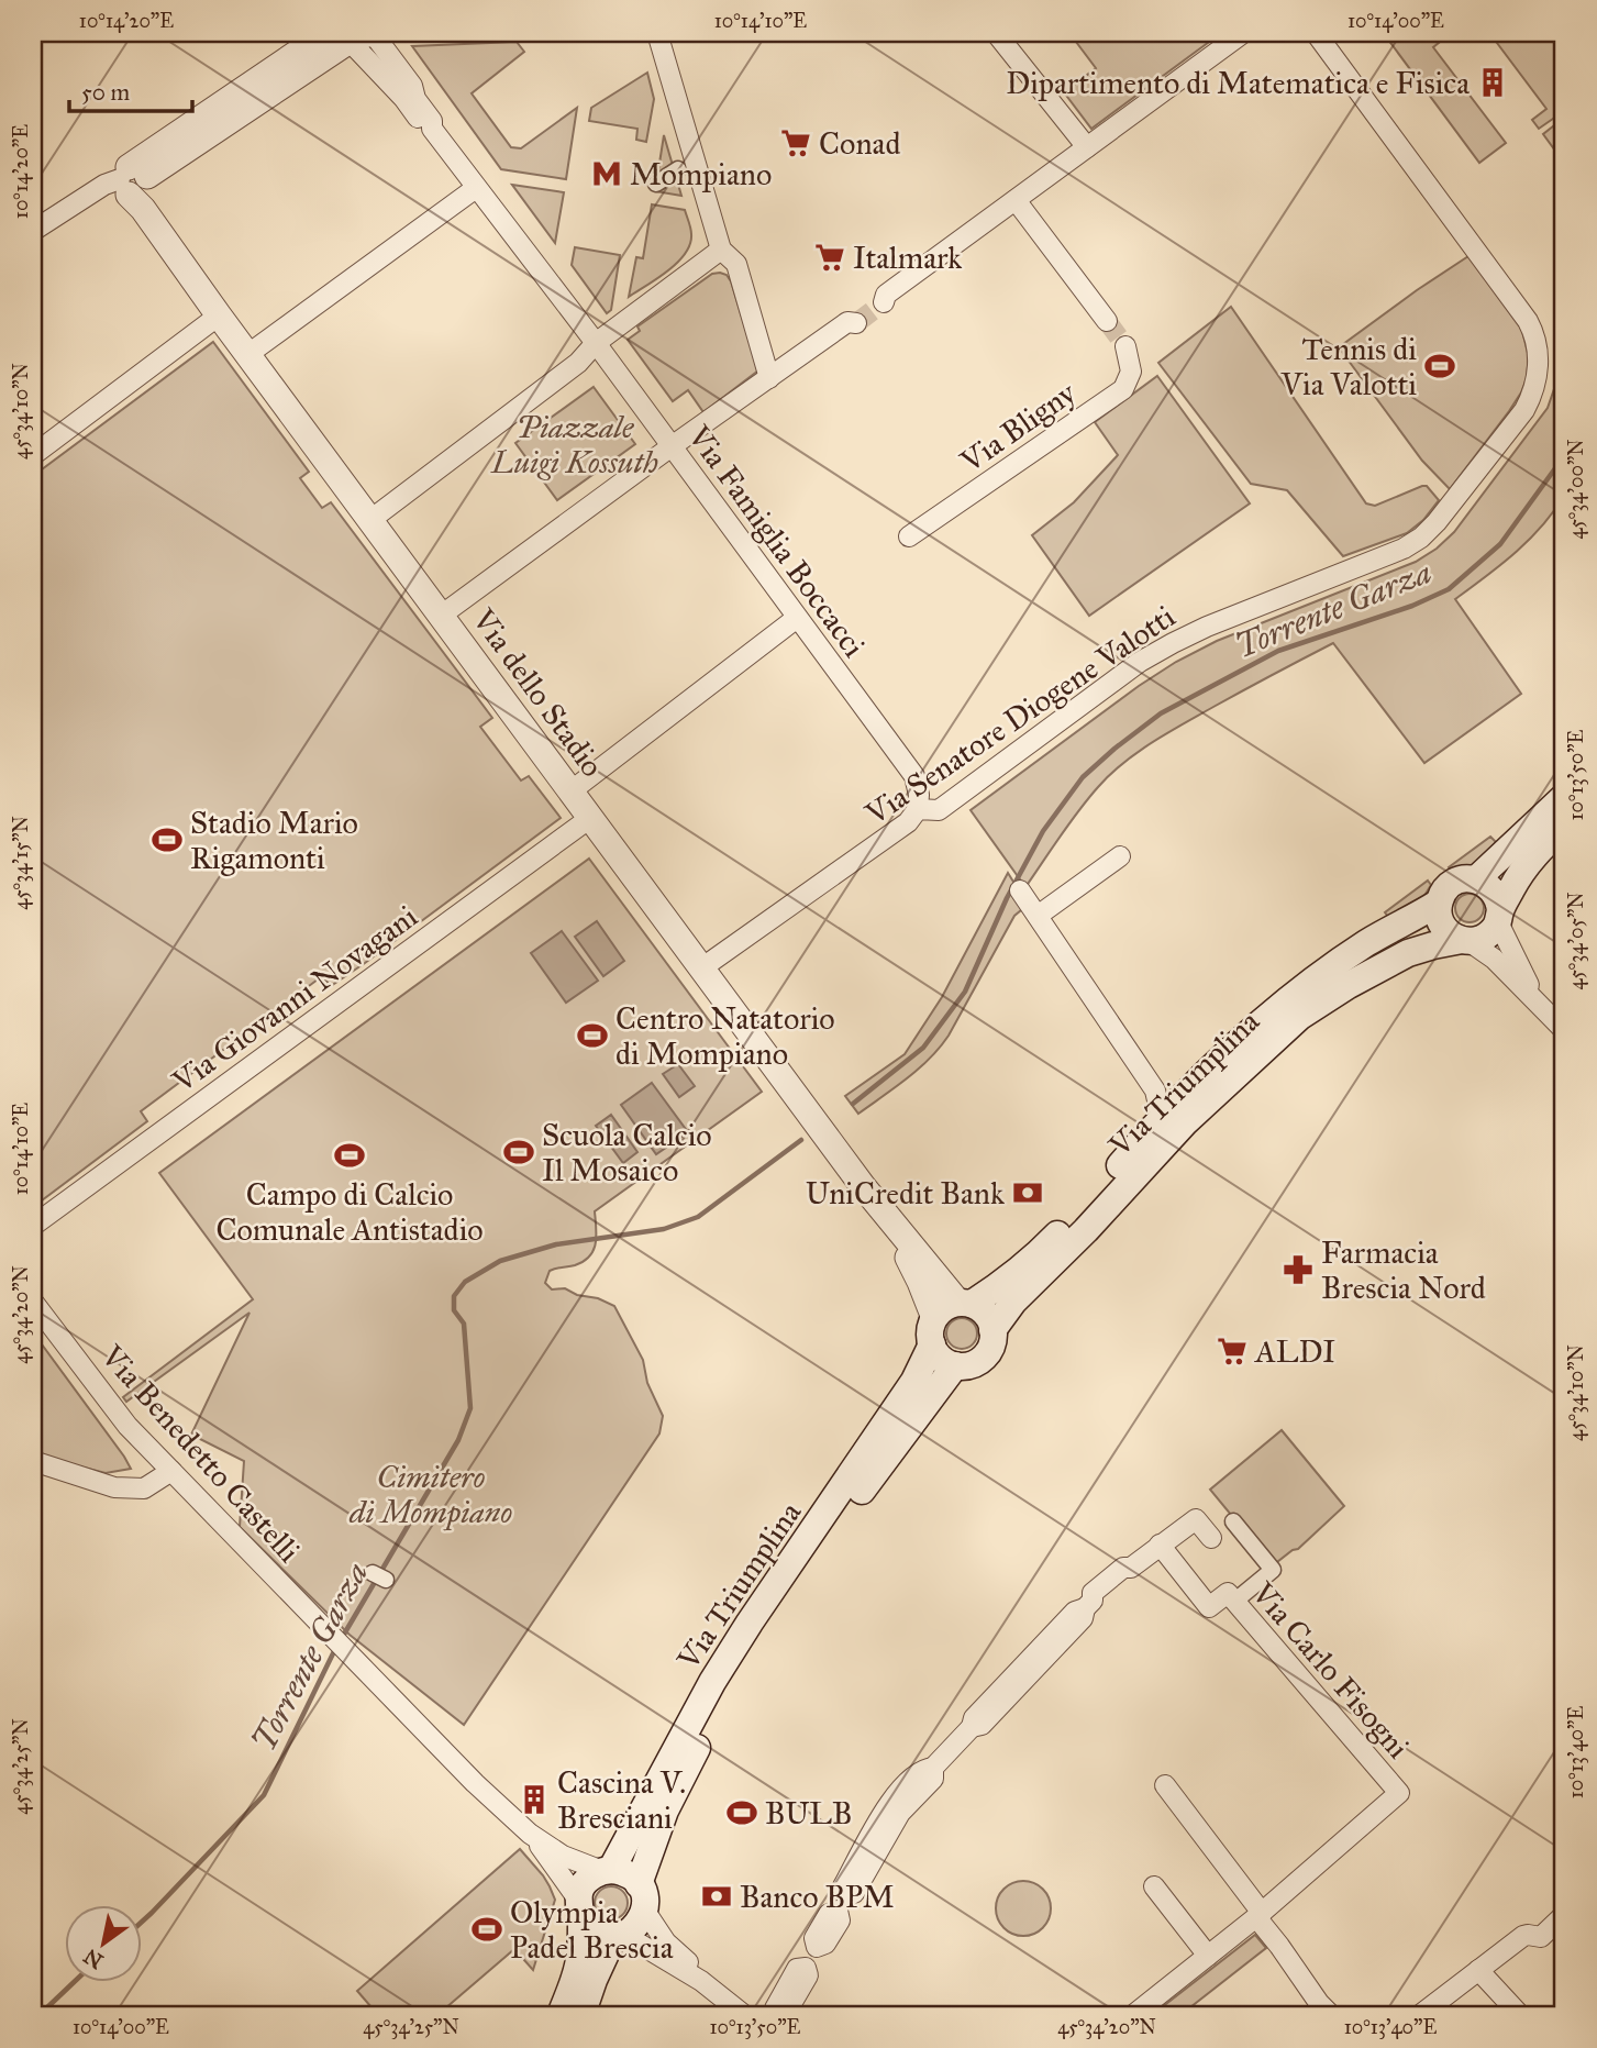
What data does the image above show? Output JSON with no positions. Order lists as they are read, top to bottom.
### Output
{
  "streets": {
    "main road": ["Via Triumplina"],
    "street": [
      "Via Bligny",
      "Via Famiglia Boccacci",
      "Via dello Stadio",
      "Via Senatore Diogene Valotti",
      "Via Giovanni Novagani",
      "Via Benedetto Castelli",
      "Via Carlo Fisogni"
    ]
  },
  "crossings": [
    ["Via Famiglia Boccacci", "Via Senatore Diogene Valotti"],
    ["Via dello Stadio", "Via Senatore Diogene Valotti"],
    ["Via dello Stadio", "Via Giovanni Novagani"],
    ["Via dello Stadio", "Via Triumplina"],
    ["Via Triumplina", "Via Benedetto Castelli"]
  ],
  "water": ["Torrente Garza"],
  "parks": ["Piazzale Luigi Kossuth", "Cimitero di Mompiano"],
  "places": {
    "building": ["Dipartimento di Matematica e Fisica", "Cascina V. Bresciani"],
    "supermarket": ["Conad", "Italmark", "ALDI"],
    "metro station": ["Mompiano"],
    "sports": [
      "Tennis di Via Valotti",
      "Stadio Mario Rigamonti",
      "Centro Natatorio di Mompiano",
      "Scuola Calcio Il Mosaico",
      "Campo di Calcio Comunale Antistadio",
      "BULB",
      "Olympia Padel Brescia"
    ],
    "bank": ["UniCredit Bank", "Banco BPM"],
    "pharmacy": ["Farmacia Brescia Nord"]
  },
  "scale_bar": "50 m",
  "north": "bottom left",
  "coordinates": [
    "10°14'20\"E",
    "10°14'10\"E",
    "10°14'00\"E",
    "45°34'10\"N",
    "45°34'00\"N",
    "10°13'50\"E",
    "45°34'15\"N",
    "45°34'05\"N",
    "45°34'20\"N",
    "10°13'40\"E",
    "45°34'25\"N"
  ]
}
